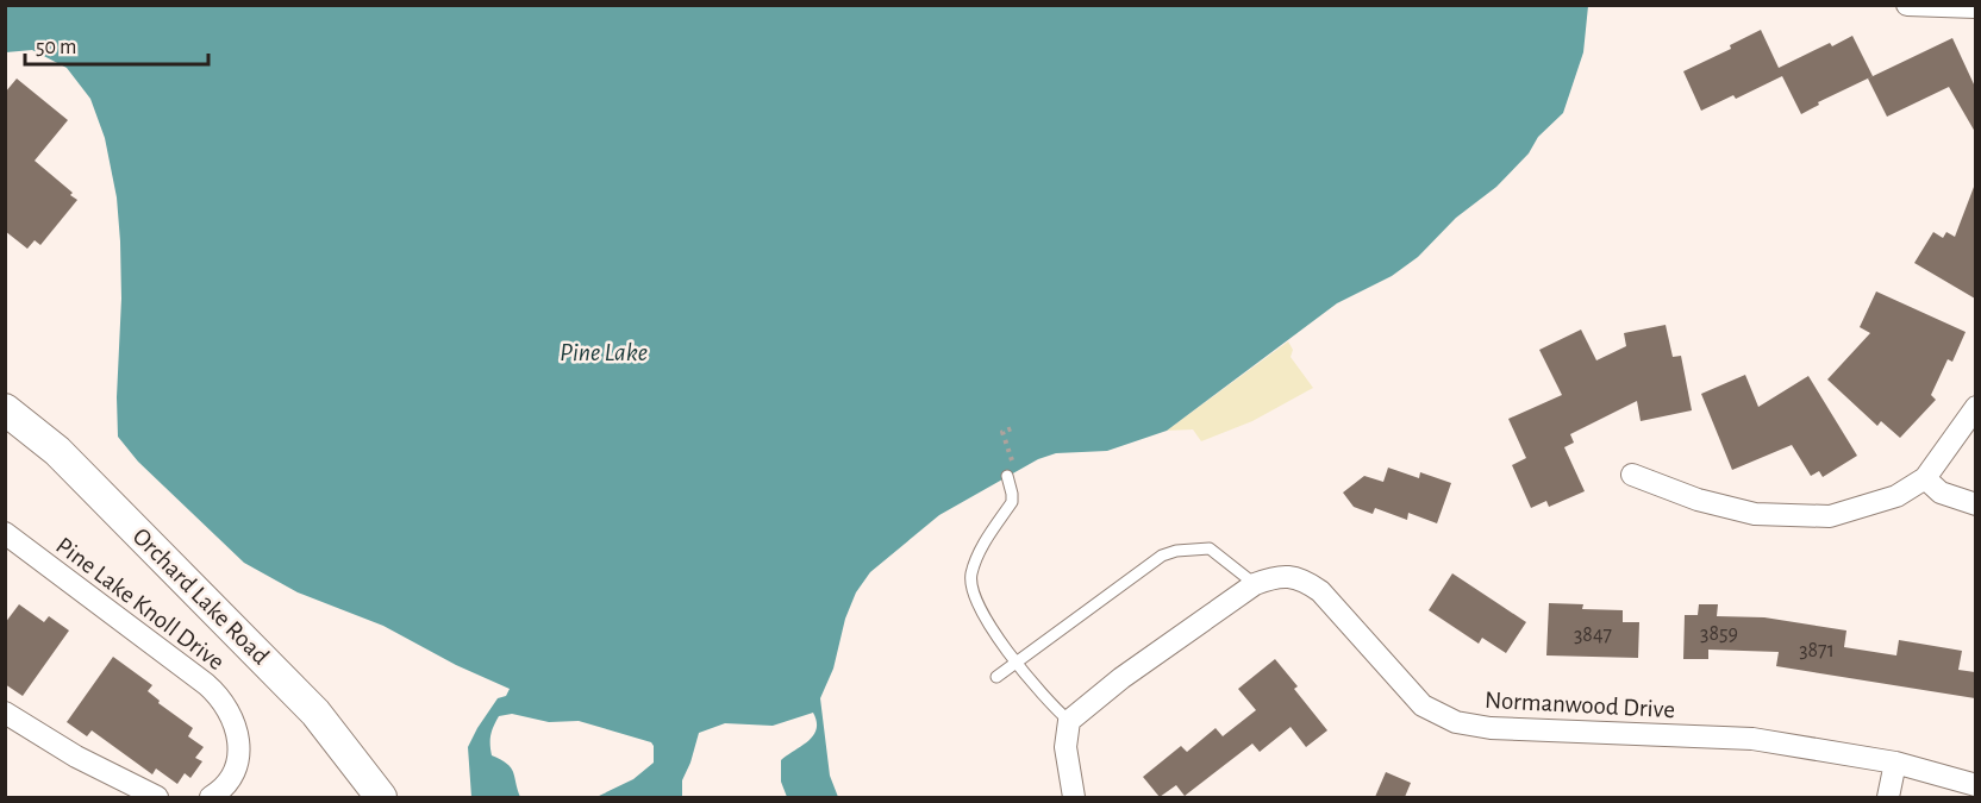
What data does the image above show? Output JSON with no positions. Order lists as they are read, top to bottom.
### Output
{
  "streets": {
    "main road": ["Orchard Lake Road"],
    "street": ["Pine Lake Knoll Drive", "Normanwood Drive"]
  },
  "water": ["Pine Lake"],
  "house_numbers": ["3859", "3847", "3871"],
  "scale_bar": "50 m"
}
